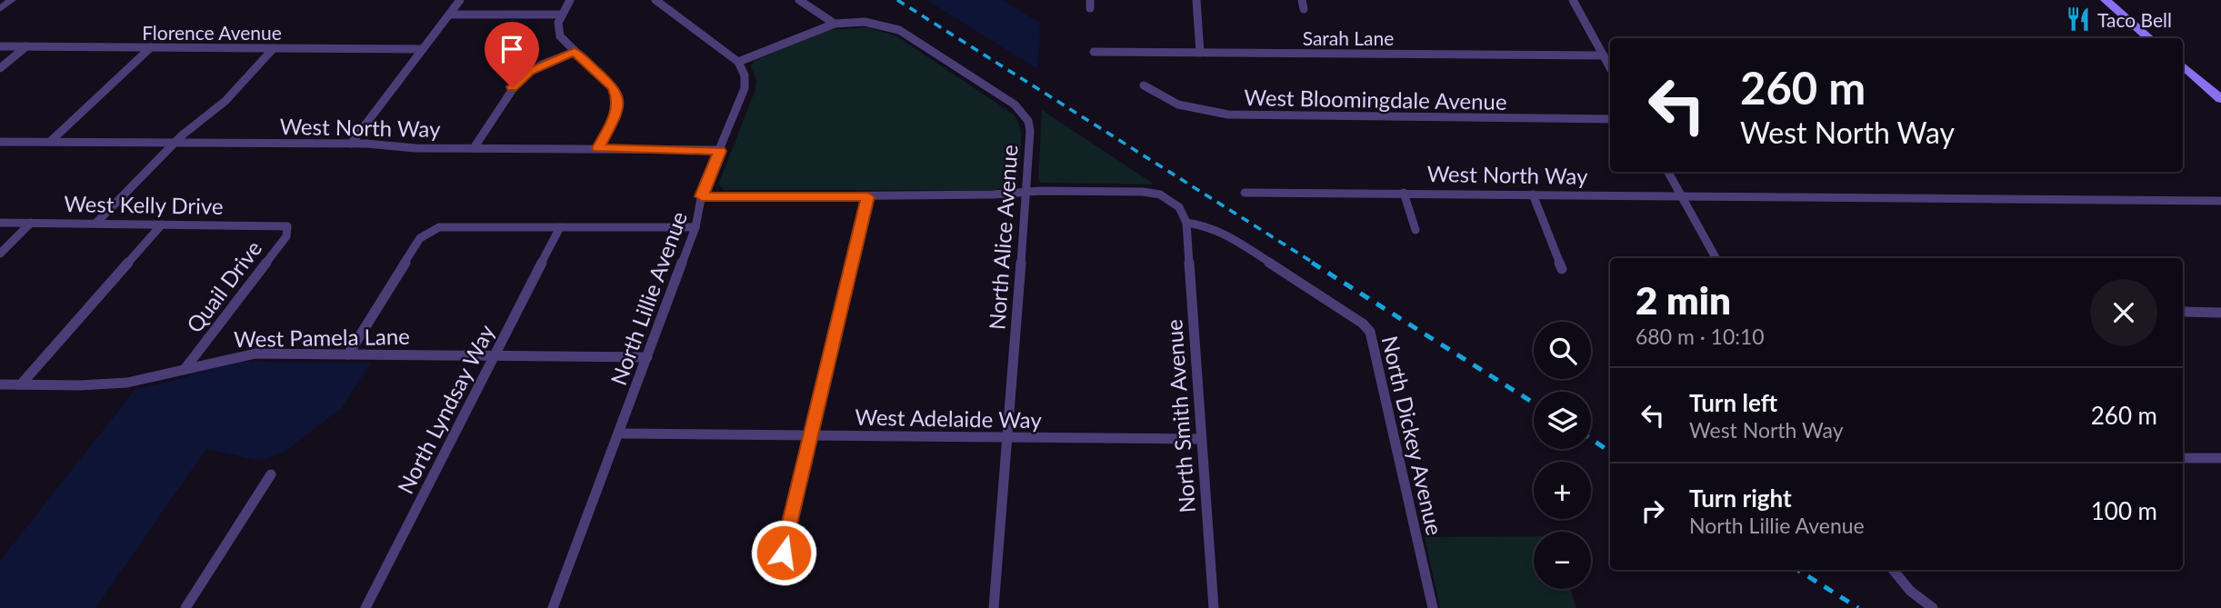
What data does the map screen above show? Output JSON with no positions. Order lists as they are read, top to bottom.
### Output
{
  "streets": {
    "street": [
      "Florence Avenue",
      "Sarah Lane",
      "West Bloomingdale Avenue",
      "West North Way",
      "West Kelly Drive",
      "North Alice Avenue",
      "Quail Drive",
      "North Lillie Avenue",
      "West Pamela Lane",
      "North Lyndsay Way",
      "North Smith Avenue",
      "West Adelaide Way",
      "North Dickey Avenue"
    ]
  },
  "crossings": [
    ["West North Way", "North Lillie Avenue"],
    ["West Kelly Drive", "Quail Drive"],
    ["North Alice Avenue", "North Lillie Avenue"],
    ["North Alice Avenue", "West Adelaide Way"],
    ["Quail Drive", "West Pamela Lane"],
    ["North Lillie Avenue", "West Pamela Lane"],
    ["North Lillie Avenue", "West Adelaide Way"],
    ["West Pamela Lane", "North Lyndsay Way"],
    ["North Smith Avenue", "West Adelaide Way"],
    ["North Smith Avenue", "North Dickey Avenue"]
  ],
  "places": {
    "restaurant": ["Taco Bell"]
  },
  "page": {
    "turn": ["260 m", "West North Way"],
    "heading": ["2 min", "680 m · 10:10"],
    "map_buttons": ["+", "−"],
    "list": [
      {
        "name": "Turn left",
        "note": "West North Way",
        "value": "260 m"
      },
      {
        "name": "Turn right",
        "note": "North Lillie Avenue",
        "value": "100 m"
      }
    ]
  }
}
